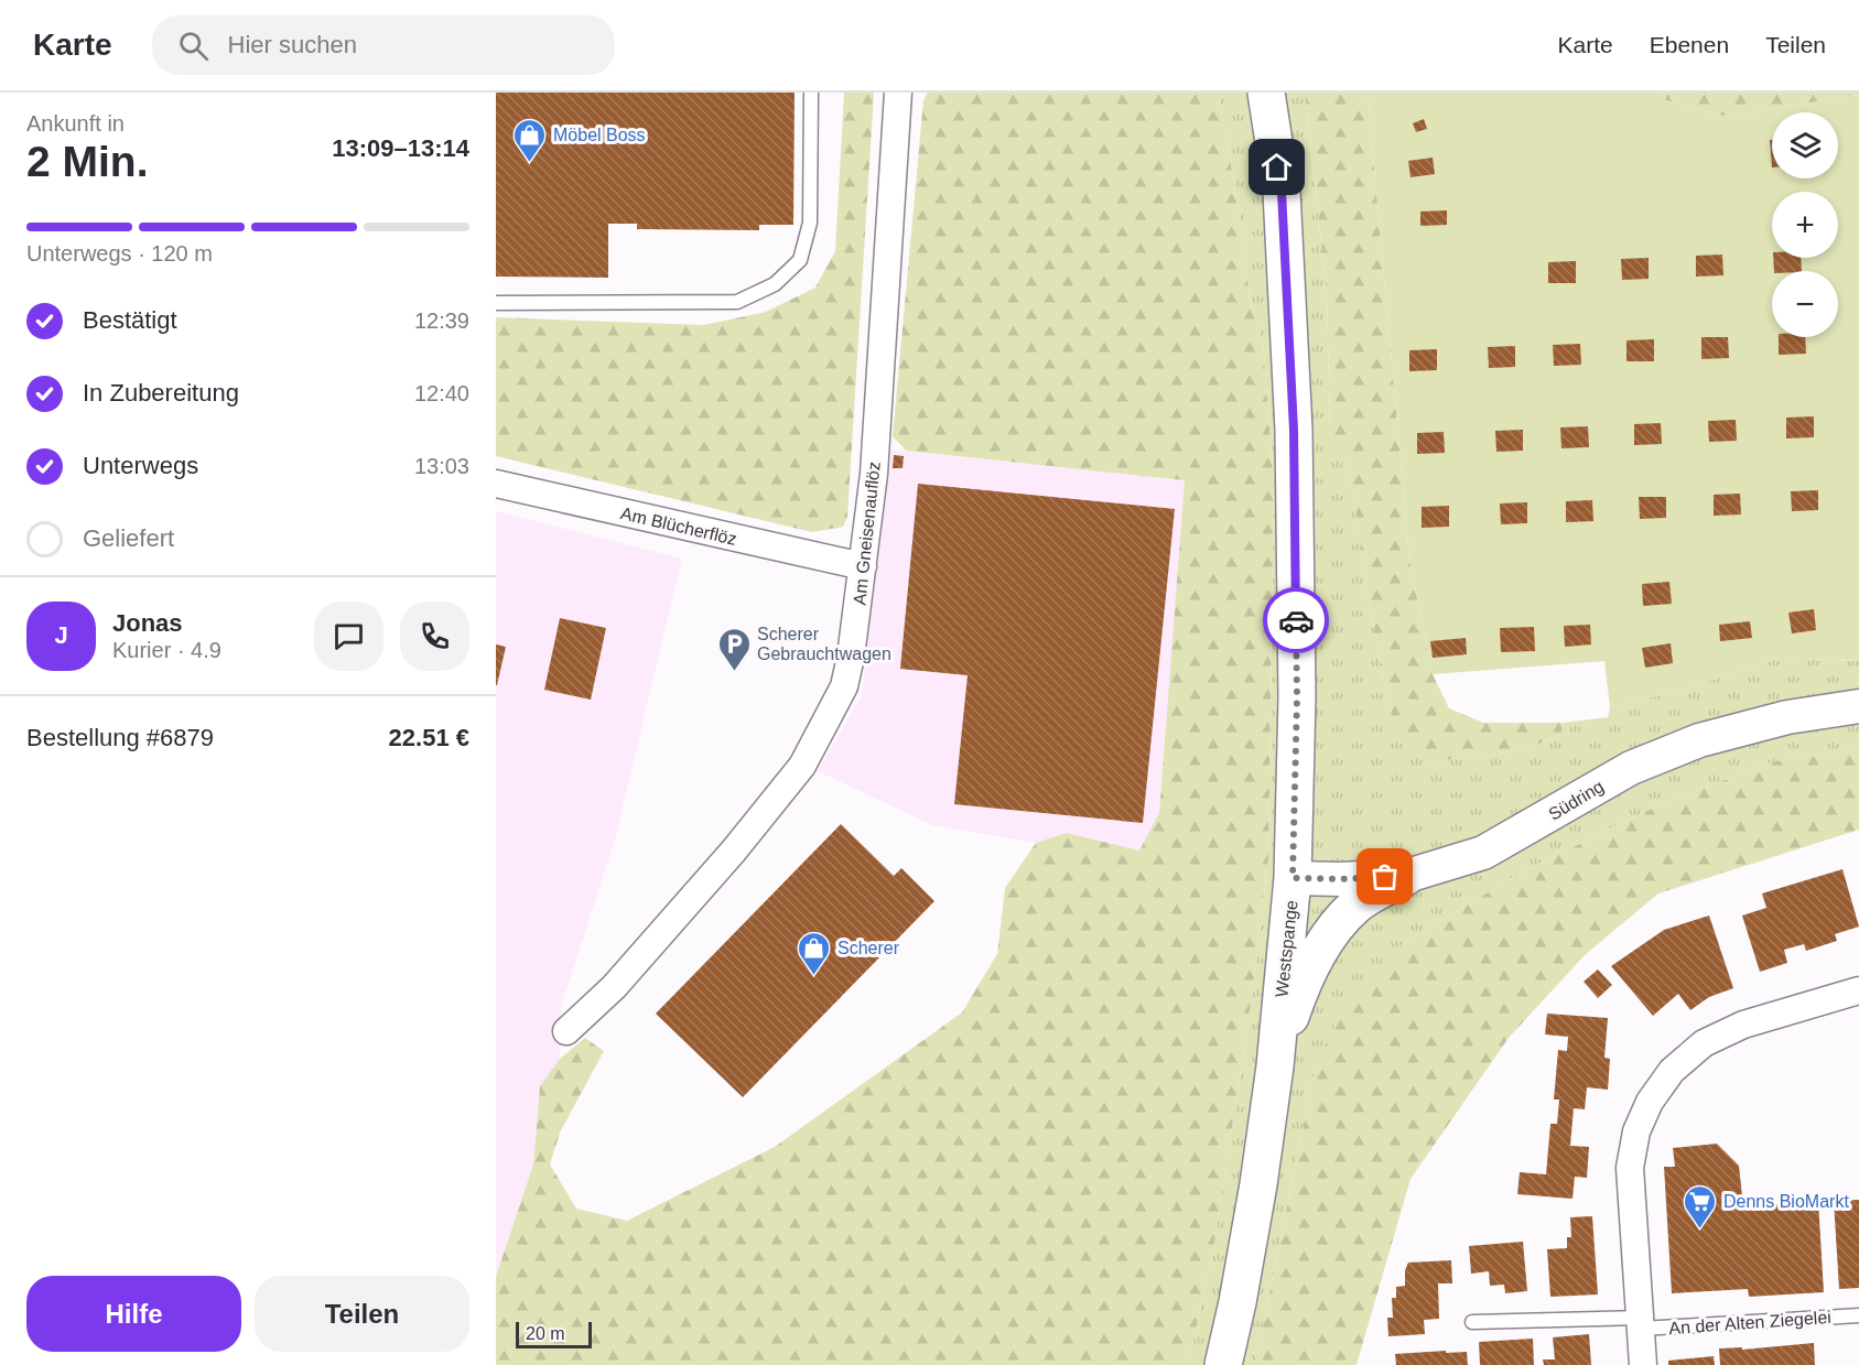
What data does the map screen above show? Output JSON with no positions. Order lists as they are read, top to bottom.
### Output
{
  "streets": {
    "main road": ["Westspange"],
    "street": [
      "Am Blücherflöz",
      "Am Gneisenauflöz",
      "Südring",
      "An der Alten Ziegelei"
    ]
  },
  "crossings": [
    ["Am Blücherflöz", "Am Gneisenauflöz"],
    ["Südring", "Westspange"]
  ],
  "places": {
    "shop": ["Möbel Boss", "Scherer"],
    "parking": ["Scherer Gebrauchtwagen"],
    "supermarket": ["Denns BioMarkt"]
  },
  "scale_bar": "20 m",
  "page": {
    "header": "Karte",
    "search": "Hier suchen",
    "nav": ["Karte", "Ebenen", "Teilen"],
    "heading": ["2 Min.", "Ankunft in", "13:09–13:14"],
    "panel": [
      "Jonas",
      "Kurier · 4.9",
      "Bestellung #6879",
      "22.51 €"
    ],
    "map_buttons": ["+", "−"],
    "bar": "Unterwegs · 120 m",
    "list": [
      ["Bestätigt", "12:39"],
      ["In Zubereitung", "12:40"],
      ["Unterwegs", "13:03"],
      "Geliefert"
    ],
    "round": "J",
    "buttons": ["Hilfe", "Teilen"],
    "scale": "20 m"
  }
}
